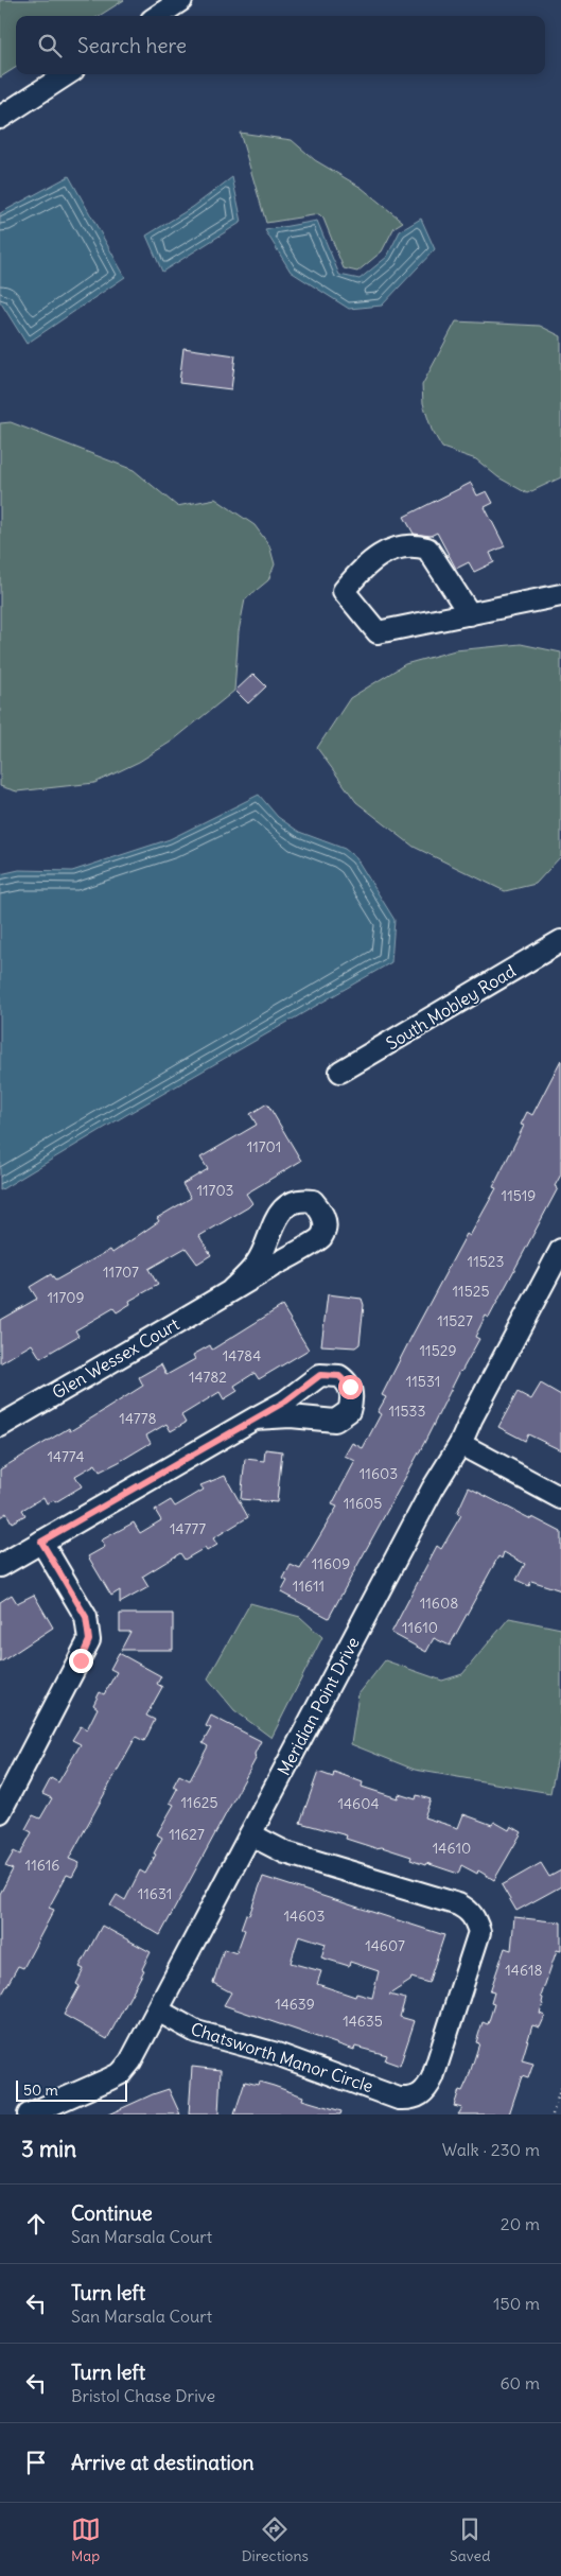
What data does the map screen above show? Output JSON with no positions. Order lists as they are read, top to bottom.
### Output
{
  "streets": {
    "street": [
      "South Mobley Road",
      "Glen Wessex Court",
      "Meridian Point Drive",
      "Chatsworth Manor Circle"
    ]
  },
  "crossings": [
    ["Meridian Point Drive", "Chatsworth Manor Circle"]
  ],
  "house_numbers": [
    "11701",
    "11703",
    "11519",
    "11523",
    "11707",
    "11525",
    "11709",
    "11527",
    "11529",
    "14784",
    "14782",
    "11531",
    "11533",
    "14778",
    "14774",
    "11603",
    "11605",
    "14777",
    "11609",
    "11611",
    "11608",
    "11610",
    "11625",
    "14604",
    "11627",
    "14610",
    "11616",
    "11631",
    "14603",
    "14607",
    "14618",
    "14639",
    "14635"
  ],
  "scale_bar": "50 m",
  "page": {
    "search": "Search here",
    "scale": "50 m",
    "heading": ["3 min", "Walk · 230 m"],
    "list": [
      ["Continue", "San Marsala Court", "20 m"],
      ["Turn left", "San Marsala Court", "150 m"],
      ["Turn left", "Bristol Chase Drive", "60 m"],
      "Arrive at destination"
    ],
    "nav": ["Map", "Directions", "Saved"]
  }
}
